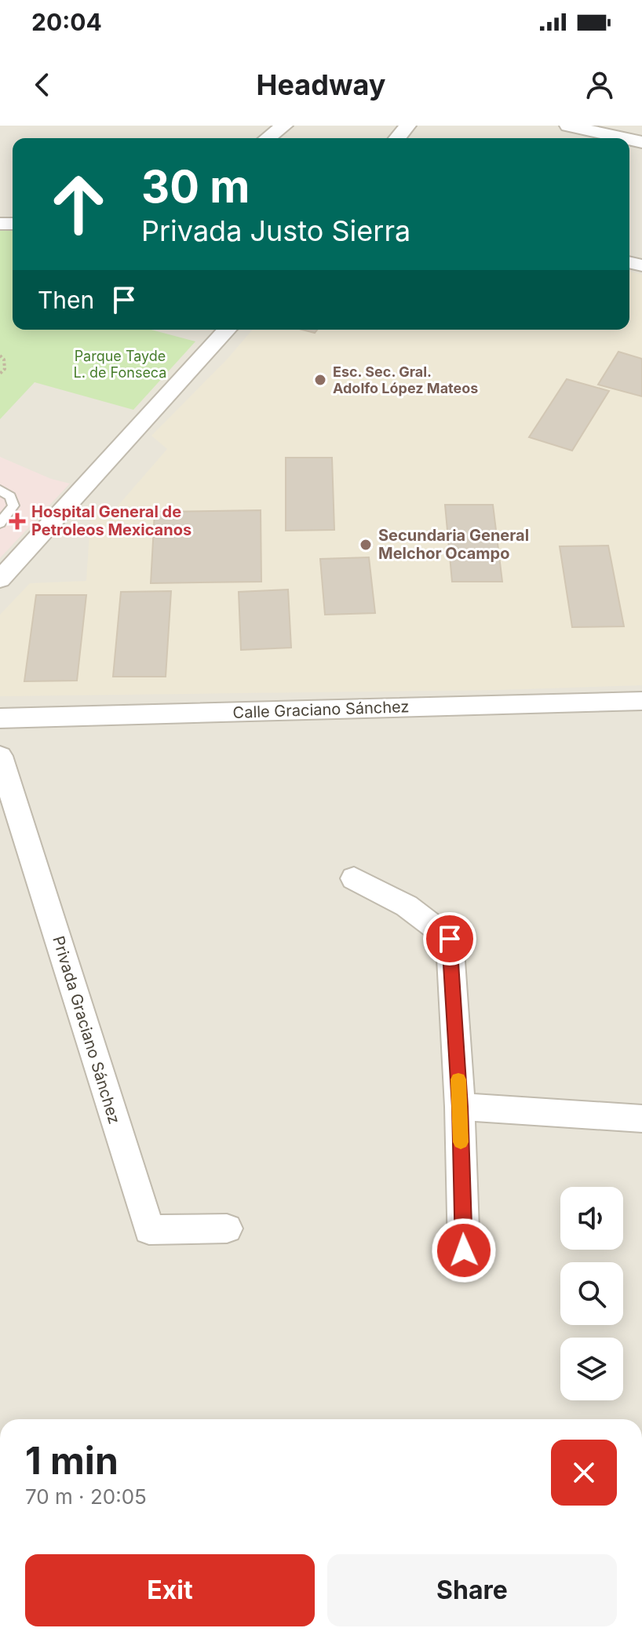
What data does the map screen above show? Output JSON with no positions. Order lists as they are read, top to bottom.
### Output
{
  "streets": {
    "street": ["Calle Graciano Sánchez", "Privada Graciano Sánchez"]
  },
  "parks": ["Parque Tayde L. de Fonseca"],
  "places": {
    "other": ["Esc. Sec. Gral. Adolfo López Mateos", "Secundaria General Melchor Ocampo"],
    "health": ["Hospital General de Petroleos Mexicanos"]
  },
  "page": {
    "status": "20:04",
    "header": "Headway",
    "turn": ["30 m", "Privada Justo Sierra"],
    "then": "Then",
    "heading": ["1 min", "70 m · 20:05"],
    "buttons": ["Exit", "Share"]
  }
}
